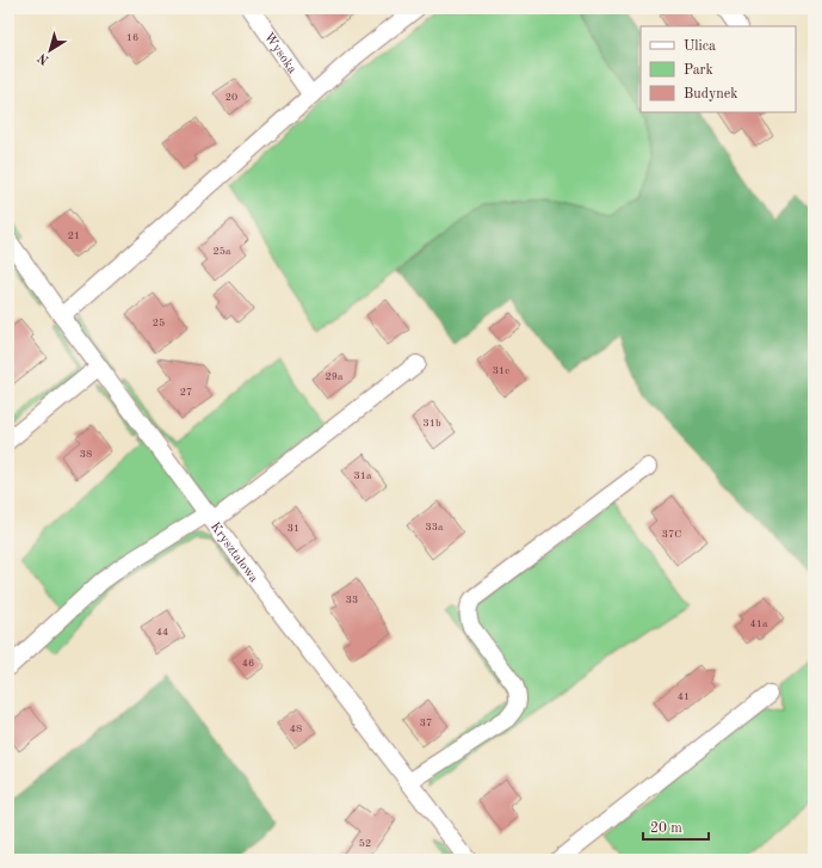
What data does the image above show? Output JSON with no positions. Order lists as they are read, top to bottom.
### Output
{
  "streets": {
    "street": ["Wysoka", "Kryształowa"]
  },
  "house_numbers": [
    "16",
    "20",
    "21",
    "25a",
    "25",
    "31c",
    "29a",
    "27",
    "31b",
    "38",
    "31a",
    "33a",
    "31",
    "37C",
    "33",
    "41a",
    "44",
    "46",
    "41",
    "37",
    "48",
    "52"
  ],
  "legend": ["Ulica", "Park", "Budynek"],
  "scale_bar": "20 m",
  "north": "bottom left"
}
